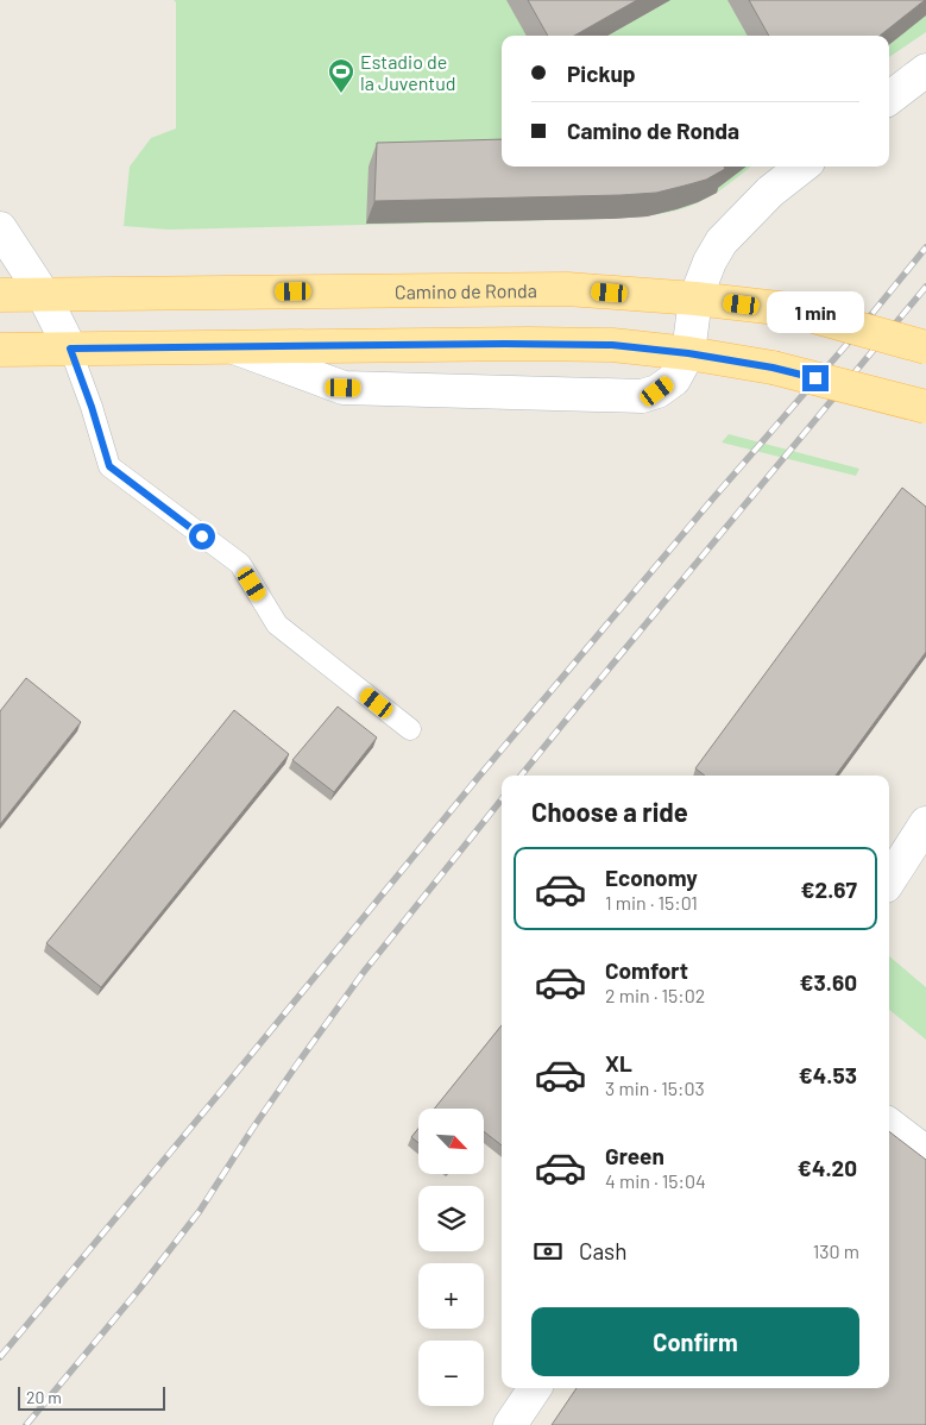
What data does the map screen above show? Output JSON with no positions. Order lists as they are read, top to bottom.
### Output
{
  "streets": {
    "main road": ["Camino de Ronda"]
  },
  "places": {
    "sports": ["Estadio de la Juventud"]
  },
  "scale_bar": "20 m",
  "north": "bottom right",
  "page": {
    "banner": ["Pickup", "Camino de Ronda"],
    "bubble": "1 min",
    "heading": "Choose a ride",
    "list": [
      {
        "name": "Economy",
        "note": "1 min · 15:01",
        "value": "€2.67"
      },
      {
        "name": "Comfort",
        "note": "2 min · 15:02",
        "value": "€3.60"
      },
      {
        "name": "XL",
        "note": "3 min · 15:03",
        "value": "€4.53"
      },
      {
        "name": "Green",
        "note": "4 min · 15:04",
        "value": "€4.20"
      }
    ],
    "map_buttons": ["+", "−"],
    "pay": ["Cash", "130 m"],
    "buttons": "Confirm",
    "scale": "20 m"
  }
}
